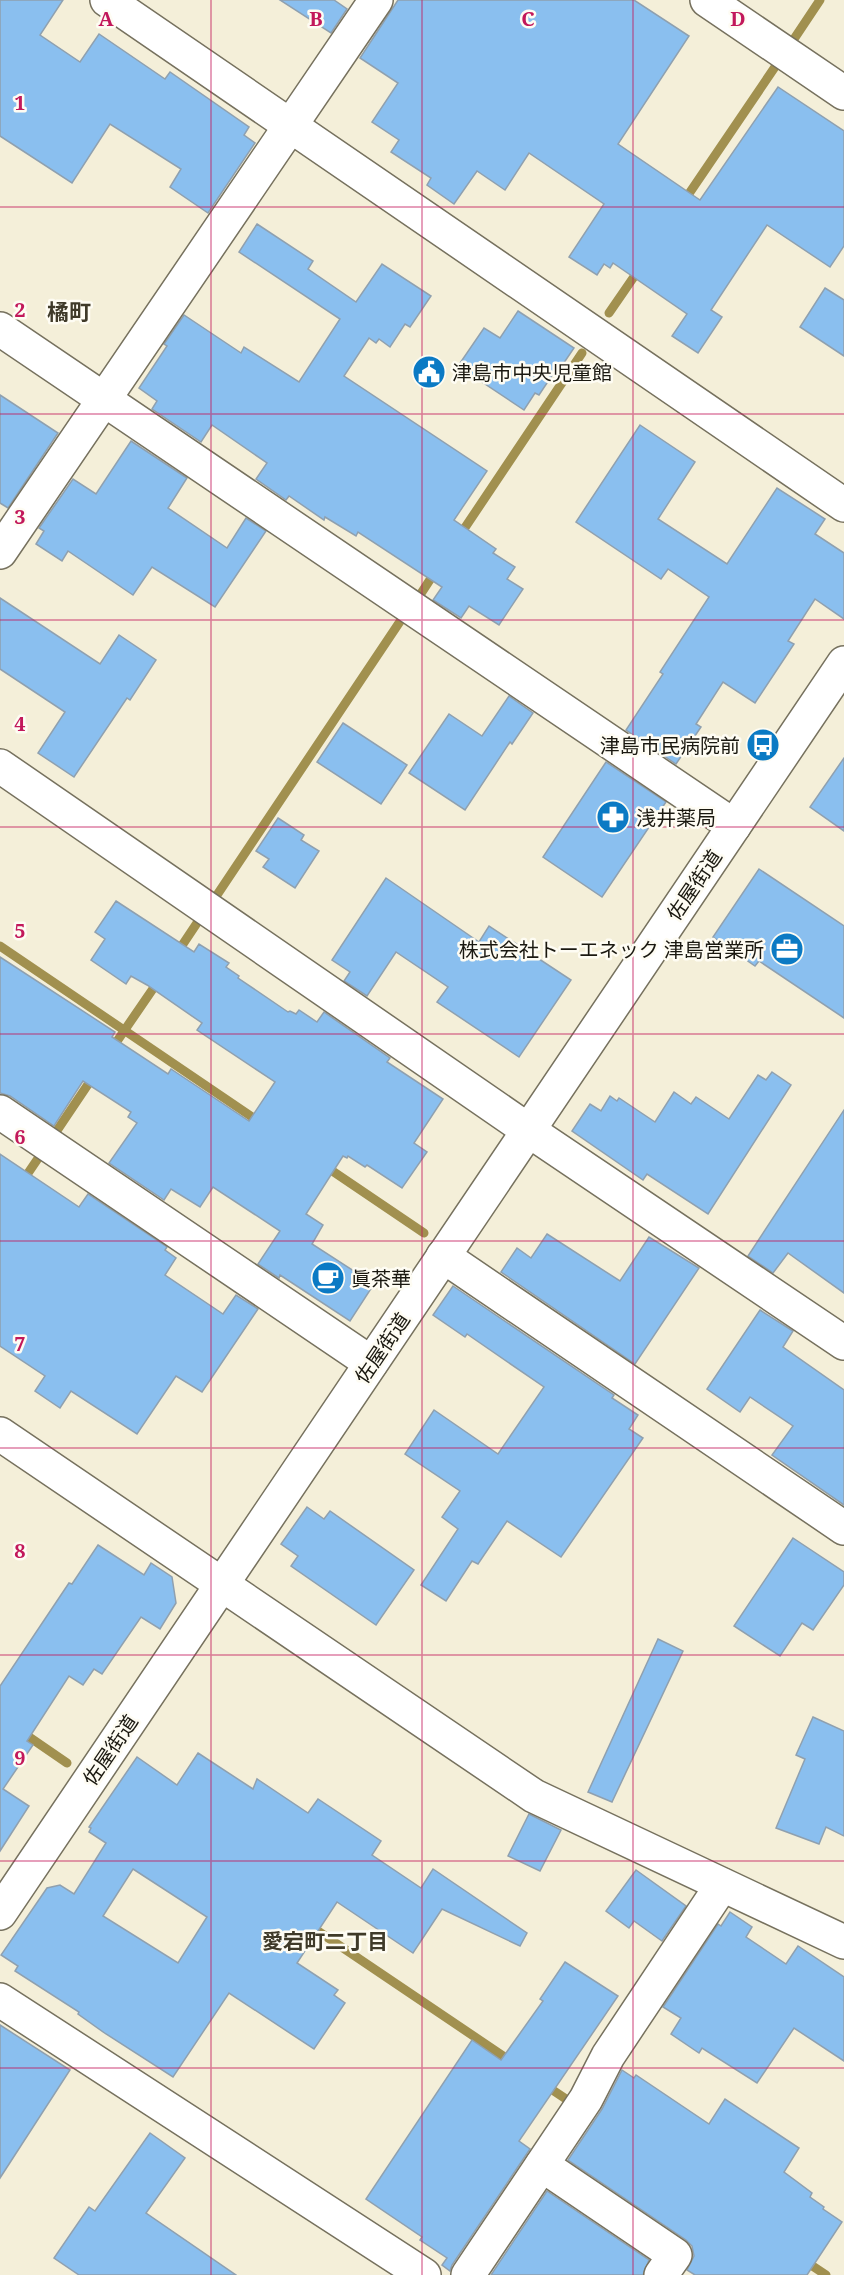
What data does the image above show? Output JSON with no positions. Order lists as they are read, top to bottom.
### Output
{
  "streets": {
    "street": ["佐屋街道"]
  },
  "districts": ["橘町", "愛宕町二丁目"],
  "places": {
    "public building": ["津島市中央児童館"],
    "bus stop": ["津島市民病院前"],
    "pharmacy": ["浅井薬局"],
    "office": ["株式会社トーエネック 津島営業所"],
    "cafe": ["眞茶華"]
  },
  "grid": {
    "columns": [
      "A",
      "B",
      "C",
      "D"
    ],
    "rows": [
      "1",
      "2",
      "3",
      "4",
      "5",
      "6",
      "7",
      "8",
      "9"
    ]
  }
}
